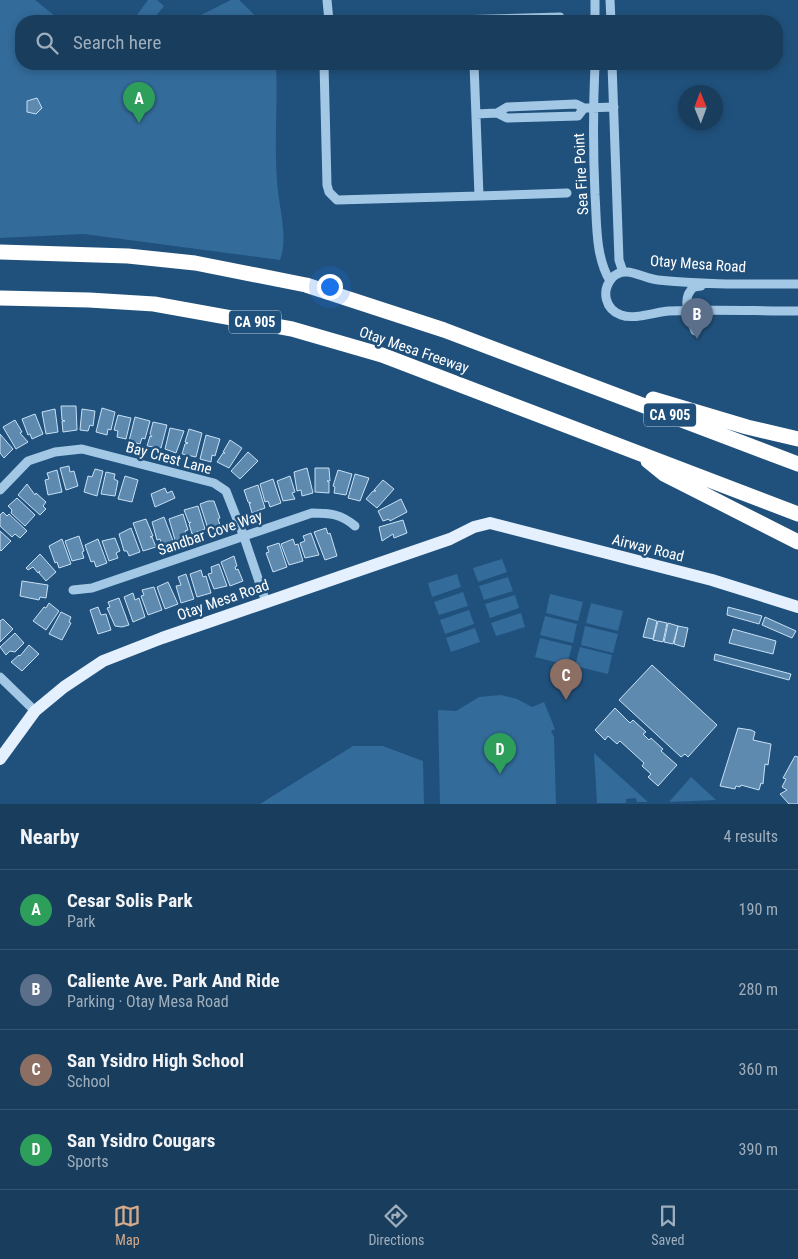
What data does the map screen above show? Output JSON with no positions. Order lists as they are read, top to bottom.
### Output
{
  "streets": {
    "highway": ["CA 905", "Otay Mesa Freeway"],
    "main road": ["Otay Mesa Road", "Airway Road"],
    "street": ["Sea Fire Point", "Bay Crest Lane", "Sandbar Cove Way"]
  },
  "crossings": [
    ["Otay Mesa Road", "Bay Crest Lane"],
    ["Otay Mesa Road", "Airway Road"],
    ["Bay Crest Lane", "Sandbar Cove Way"]
  ],
  "north": "top",
  "page": {
    "search": "Search here",
    "pins": [
      "A",
      "B",
      "C",
      "D"
    ],
    "heading": ["Nearby", "4 results"],
    "list": [
      {
        "mark": "A",
        "name": "Cesar Solis Park",
        "note": "Park",
        "value": "190 m"
      },
      {
        "mark": "B",
        "name": "Caliente Ave. Park And Ride",
        "note": "Parking · Otay Mesa Road",
        "value": "280 m"
      },
      {
        "mark": "C",
        "name": "San Ysidro High School",
        "note": "School",
        "value": "360 m"
      },
      {
        "mark": "D",
        "name": "San Ysidro Cougars",
        "note": "Sports",
        "value": "390 m"
      }
    ],
    "nav": ["Map", "Directions", "Saved"]
  }
}
